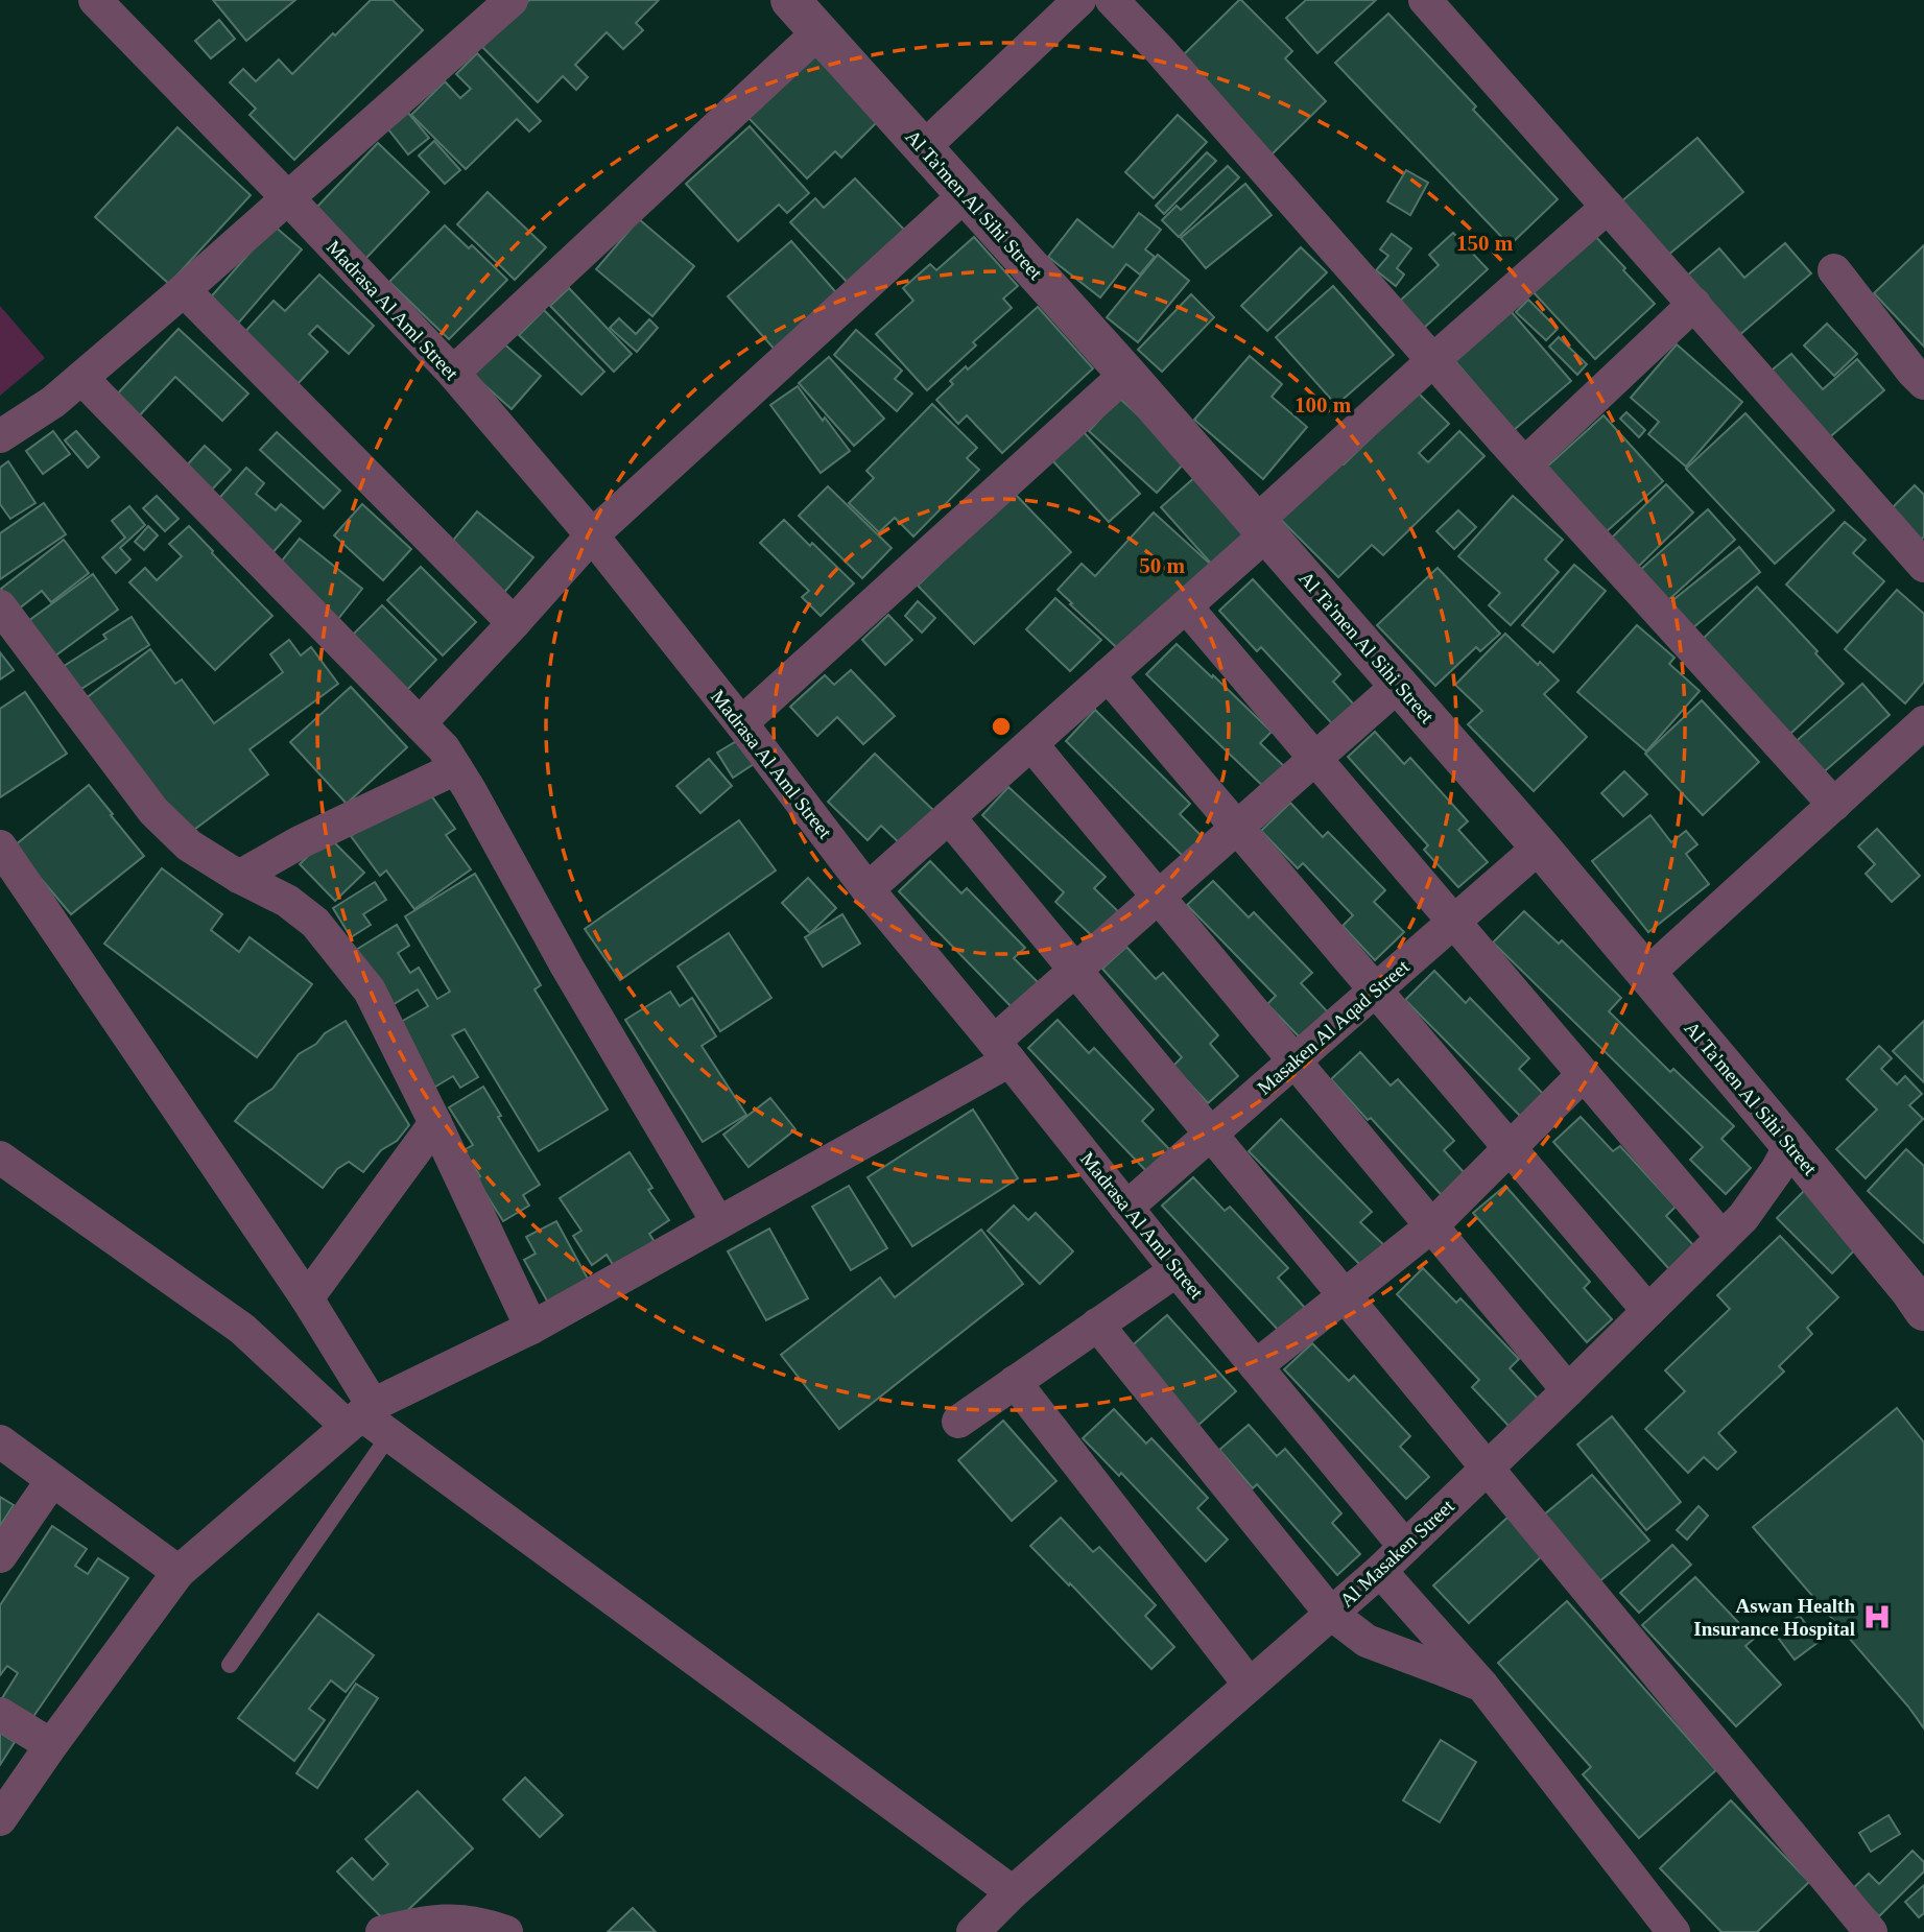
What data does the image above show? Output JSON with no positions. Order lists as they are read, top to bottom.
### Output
{
  "streets": {
    "street": [
      "Al Ta'men Al Sihi Street",
      "Madrasa Al Aml Street",
      "Masaken Al Aqad Street",
      "Al Masaken Street"
    ]
  },
  "crossings": [
    ["Al Ta'men Al Sihi Street", "Masaken Al Aqad Street"],
    ["Al Ta'men Al Sihi Street", "Al Masaken Street"],
    ["Madrasa Al Aml Street", "Masaken Al Aqad Street"],
    ["Madrasa Al Aml Street", "Al Masaken Street"]
  ],
  "places": {
    "hospital": ["Aswan Health Insurance Hospital"]
  },
  "rings": ["150 m", "100 m", "50 m"]
}
